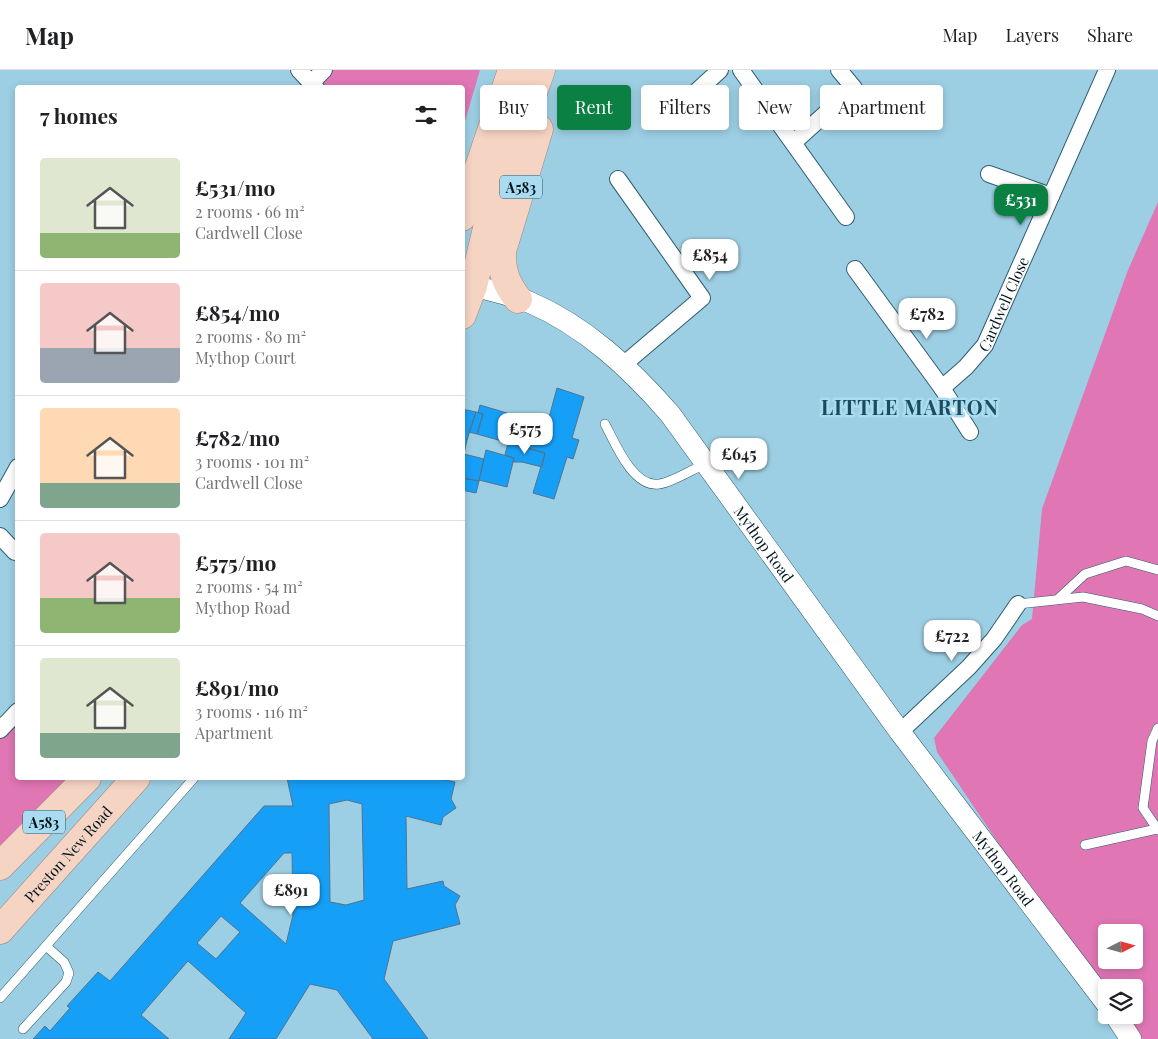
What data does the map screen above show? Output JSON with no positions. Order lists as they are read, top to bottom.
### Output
{
  "streets": {
    "highway": ["A583", "Preston New Road"],
    "street": ["Cardwell Close", "Mythop Road"]
  },
  "crossings": [
    ["A583", "Mythop Road"]
  ],
  "districts": ["LITTLE MARTON"],
  "north": "right",
  "page": {
    "header": "Map",
    "nav": ["Map", "Layers", "Share"],
    "chip": [
      "Buy",
      "Rent",
      "Filters",
      "New",
      "Apartment"
    ],
    "heading": "7 homes",
    "list": [
      {
        "name": "£531/mo",
        "note": "2 rooms · 66 m² · Cardwell Close"
      },
      {
        "name": "£854/mo",
        "note": "2 rooms · 80 m² · Mythop Court"
      },
      {
        "name": "£782/mo",
        "note": "3 rooms · 101 m² · Cardwell Close"
      },
      {
        "name": "£575/mo",
        "note": "2 rooms · 54 m² · Mythop Road"
      },
      {
        "name": "£891/mo",
        "note": "3 rooms · 116 m² · Apartment"
      }
    ],
    "price": [
      "£531",
      "£854",
      "£782",
      "£575",
      "£645",
      "£722",
      "£891"
    ]
  }
}
